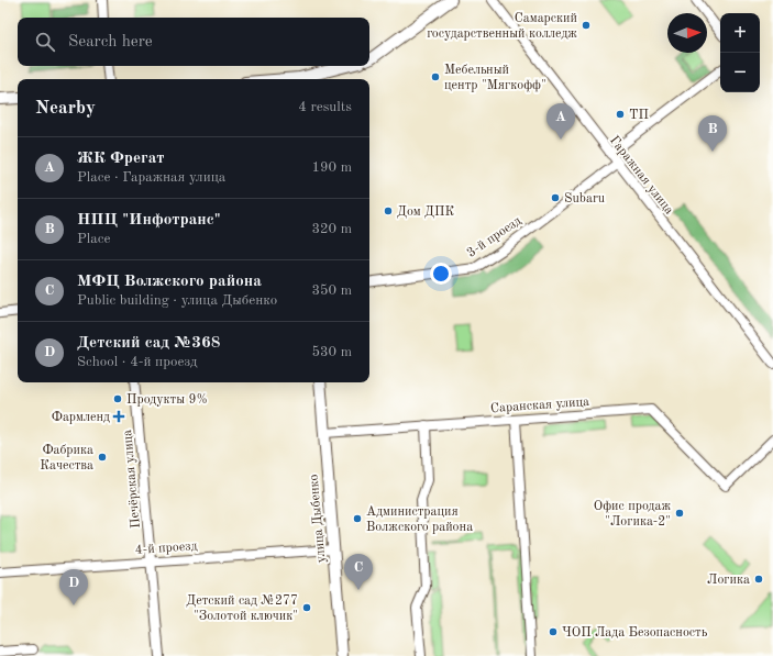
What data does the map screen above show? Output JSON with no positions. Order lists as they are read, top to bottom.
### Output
{
  "streets": {
    "main road": ["улица Дыбенко"],
    "street": [
      "Гаражная улица",
      "3-й проезд",
      "Саранская улица",
      "Печёрская улица",
      "4-й проезд"
    ]
  },
  "crossings": [
    ["Гаражная улица", "3-й проезд"],
    ["Саранская улица", "улица Дыбенко"],
    ["Печёрская улица", "4-й проезд"],
    ["улица Дыбенко", "4-й проезд"]
  ],
  "places": {
    "other": [
      "Самарский государственный колледж",
      "Мебельный центр \"Мягкофф\"",
      "ТП",
      "Subaru",
      "Дом ДПК",
      "Продукты 9%",
      "Фабрика Качества",
      "Офис продаж \"Логика-2\"",
      "Администрация Волжского района",
      "Логика",
      "Детский сад №277 \"Золотой ключик\"",
      "ЧОП Лада Безопасность"
    ],
    "health": ["Фармленд"]
  },
  "north": "right",
  "page": {
    "map_buttons": ["+", "−"],
    "search": "Search here",
    "heading": ["Nearby", "4 results"],
    "pins": [
      "A",
      "B",
      "C",
      "D"
    ],
    "list": [
      {
        "mark": "A",
        "name": "ЖК Фрегат",
        "note": "Place · Гаражная улица",
        "value": "190 m"
      },
      {
        "mark": "B",
        "name": "НПЦ \"Инфотранс\"",
        "note": "Place",
        "value": "320 m"
      },
      {
        "mark": "C",
        "name": "МФЦ Волжского района",
        "note": "Public building · улица Дыбенко",
        "value": "350 m"
      },
      {
        "mark": "D",
        "name": "Детский сад №368",
        "note": "School · 4-й проезд",
        "value": "530 m"
      }
    ]
  }
}
